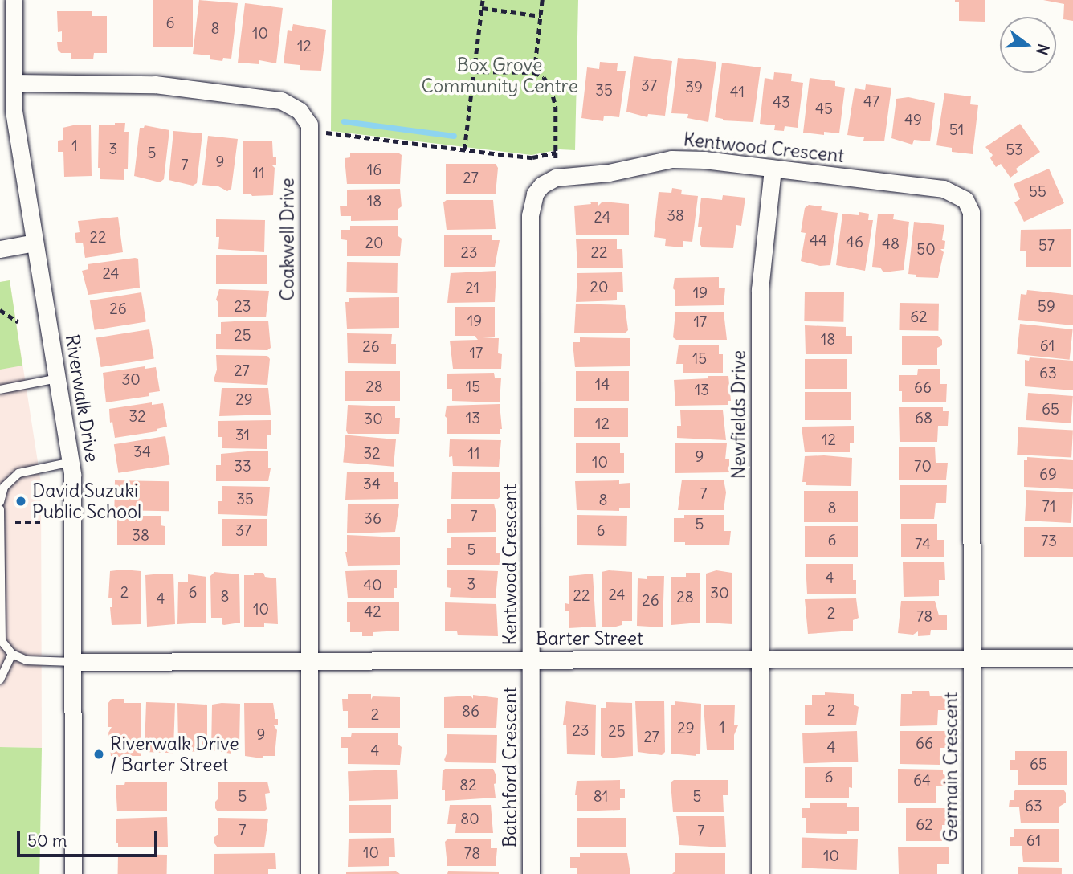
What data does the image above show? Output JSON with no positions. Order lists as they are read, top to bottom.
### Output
{
  "streets": {
    "street": [
      "Kentwood Crescent",
      "Coakwell Drive",
      "Riverwalk Drive",
      "Newfields Drive",
      "Barter Street",
      "Batchford Crescent",
      "Germain Crescent"
    ]
  },
  "crossings": [
    ["Kentwood Crescent", "Newfields Drive"],
    ["Kentwood Crescent", "Barter Street"],
    ["Kentwood Crescent", "Batchford Crescent"],
    ["Kentwood Crescent", "Germain Crescent"],
    ["Coakwell Drive", "Riverwalk Drive"],
    ["Coakwell Drive", "Barter Street"],
    ["Riverwalk Drive", "Barter Street"],
    ["Newfields Drive", "Barter Street"],
    ["Barter Street", "Batchford Crescent"],
    ["Barter Street", "Germain Crescent"]
  ],
  "parks": ["Box Grove Community Centre"],
  "places": ["David Suzuki Public School", "Riverwalk Drive / Barter Street"],
  "house_numbers": [
    "6",
    "8",
    "10",
    "12",
    "37",
    "39",
    "35",
    "41",
    "47",
    "43",
    "45",
    "49",
    "51",
    "1",
    "3",
    "53",
    "5",
    "9",
    "7",
    "16",
    "11",
    "27",
    "55",
    "18",
    "38",
    "24",
    "22",
    "44",
    "46",
    "20",
    "48",
    "57",
    "50",
    "23",
    "22",
    "24",
    "20",
    "21",
    "19",
    "23",
    "59",
    "26",
    "62",
    "19",
    "17",
    "25",
    "18",
    "61",
    "26",
    "17",
    "15",
    "27",
    "63",
    "30",
    "14",
    "28",
    "15",
    "66",
    "13",
    "29",
    "65",
    "32",
    "13",
    "68",
    "30",
    "12",
    "31",
    "12",
    "34",
    "32",
    "11",
    "9",
    "10",
    "33",
    "70",
    "69",
    "34",
    "7",
    "35",
    "8",
    "71",
    "8",
    "7",
    "36",
    "5",
    "37",
    "6",
    "38",
    "6",
    "73",
    "74",
    "5",
    "4",
    "3",
    "40",
    "2",
    "6",
    "30",
    "24",
    "22",
    "8",
    "28",
    "4",
    "26",
    "10",
    "42",
    "2",
    "78",
    "2",
    "86",
    "2",
    "1",
    "29",
    "23",
    "25",
    "9",
    "27",
    "66",
    "4",
    "4",
    "65",
    "6",
    "64",
    "82",
    "5",
    "81",
    "5",
    "63",
    "80",
    "62",
    "7",
    "7",
    "61",
    "10",
    "78",
    "10"
  ],
  "scale_bar": "50 m",
  "north": "right"
}
